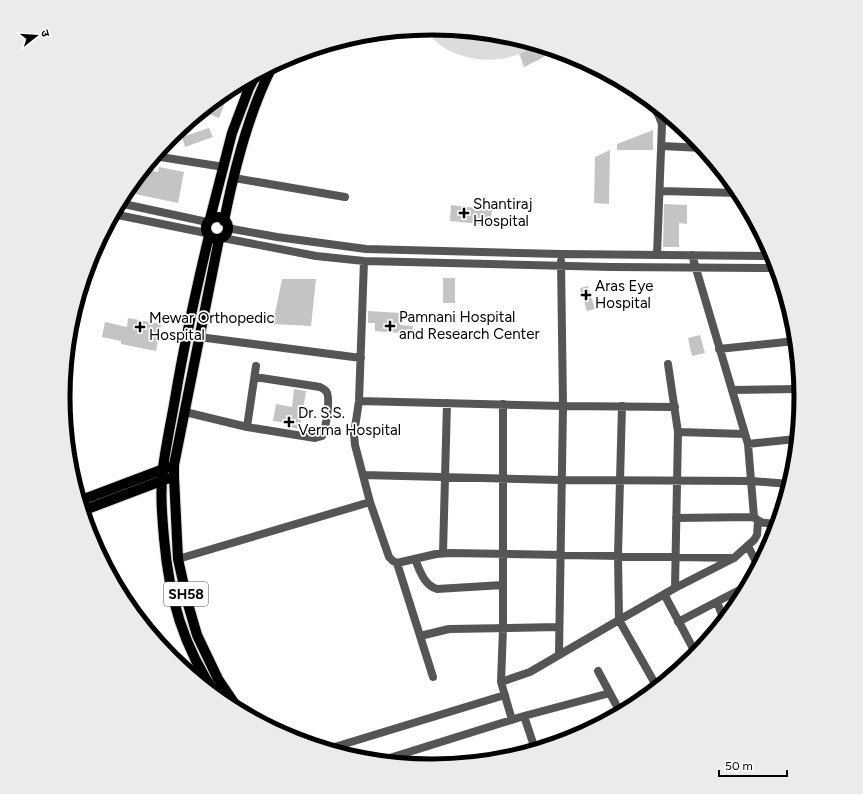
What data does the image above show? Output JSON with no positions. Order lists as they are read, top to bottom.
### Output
{
  "streets": {
    "main road": ["SH58"]
  },
  "places": {
    "health": [
      "Shantiraj Hospital",
      "Aras Eye Hospital",
      "Pamnani Hospital and Research Center",
      "Mewar Orthopedic Hospital",
      "Dr. S.S. Verma Hospital"
    ]
  },
  "scale_bar": "50 m",
  "north": "right"
}
